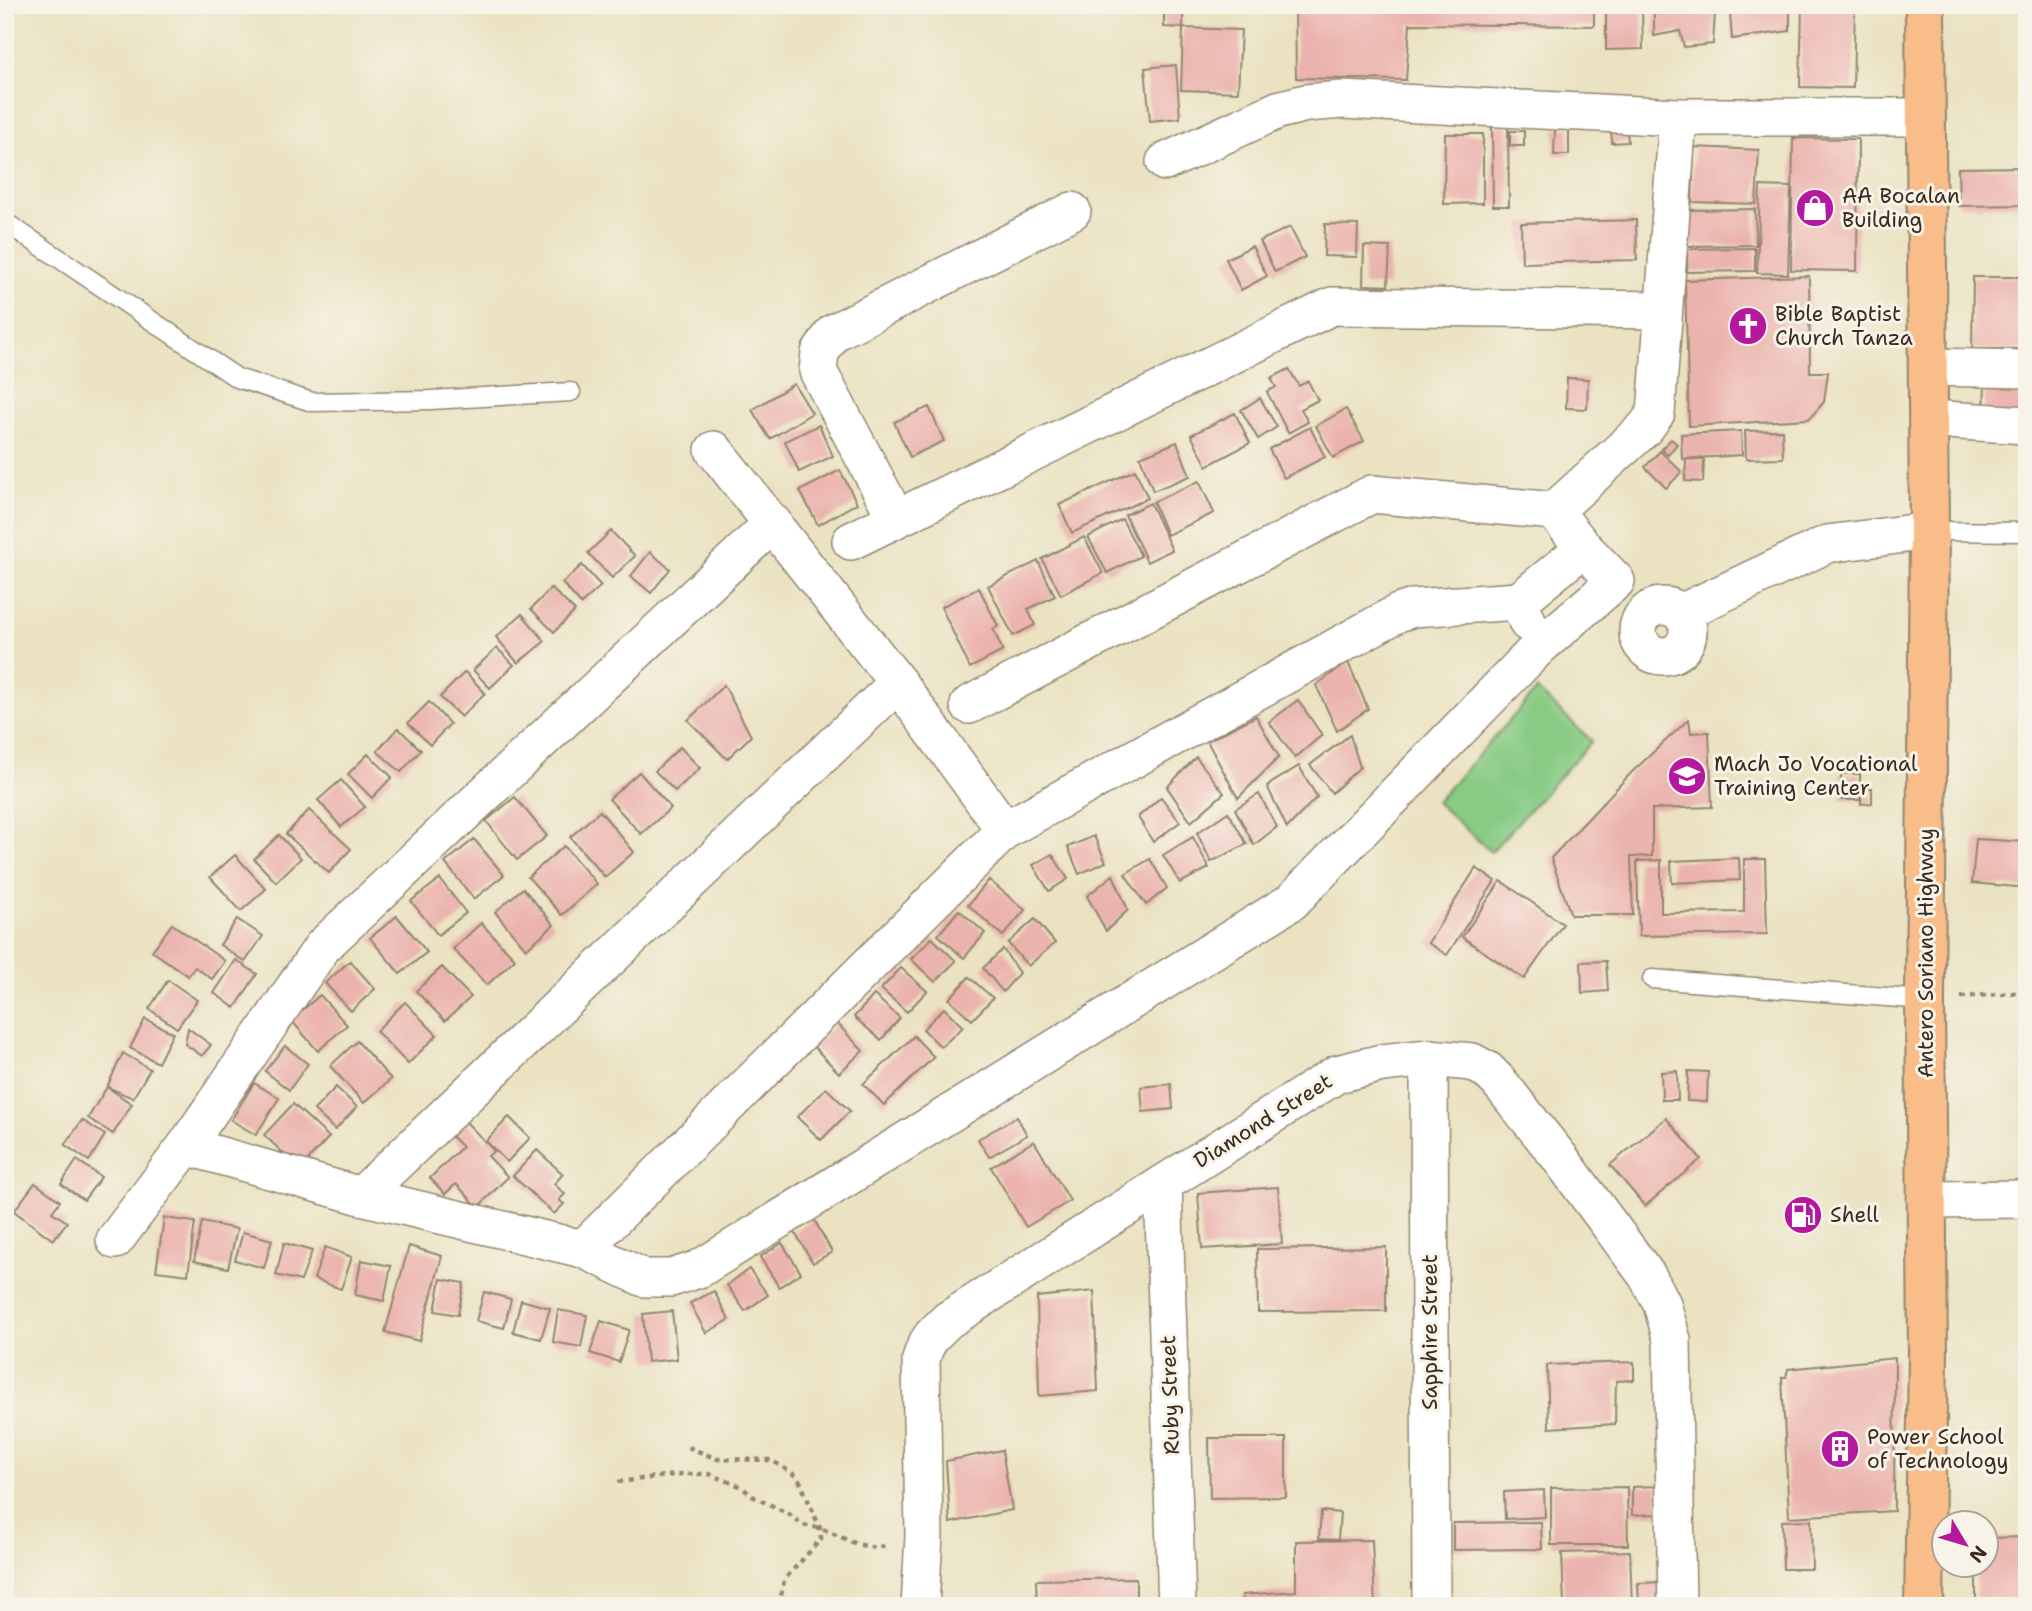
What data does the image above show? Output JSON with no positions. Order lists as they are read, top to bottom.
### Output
{
  "streets": {
    "main road": ["Antero Soriano Highway"],
    "street": ["Diamond Street", "Sapphire Street", "Ruby Street"]
  },
  "crossings": [
    ["Diamond Street", "Sapphire Street"],
    ["Diamond Street", "Ruby Street"]
  ],
  "places": {
    "shop": ["AA Bocalan Building"],
    "church": ["Bible Baptist Church Tanza"],
    "school or university": ["Mach Jo Vocational Training Center"],
    "fuel station": ["Shell"],
    "building": ["Power School of Technology"]
  },
  "north": "bottom right"
}
